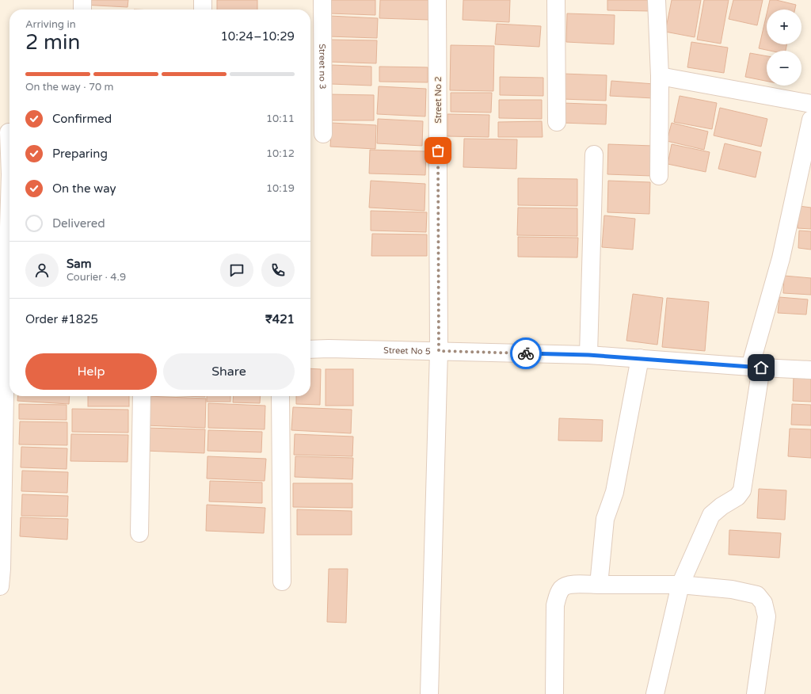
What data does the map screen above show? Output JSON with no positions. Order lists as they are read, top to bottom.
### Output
{
  "streets": {
    "street": ["Street no 3", "Street No 2", "Street No 5"]
  },
  "crossings": [
    ["Street No 2", "Street No 5"]
  ],
  "page": {
    "map_buttons": ["+", "−"],
    "heading": ["2 min", "Arriving in", "10:24–10:29"],
    "panel": [
      "Sam",
      "Courier · 4.9",
      "Order #1825",
      "₹421"
    ],
    "bar": "On the way · 70 m",
    "list": [
      ["Confirmed", "10:11"],
      ["Preparing", "10:12"],
      ["On the way", "10:19"],
      "Delivered"
    ],
    "buttons": ["Help", "Share"]
  }
}
